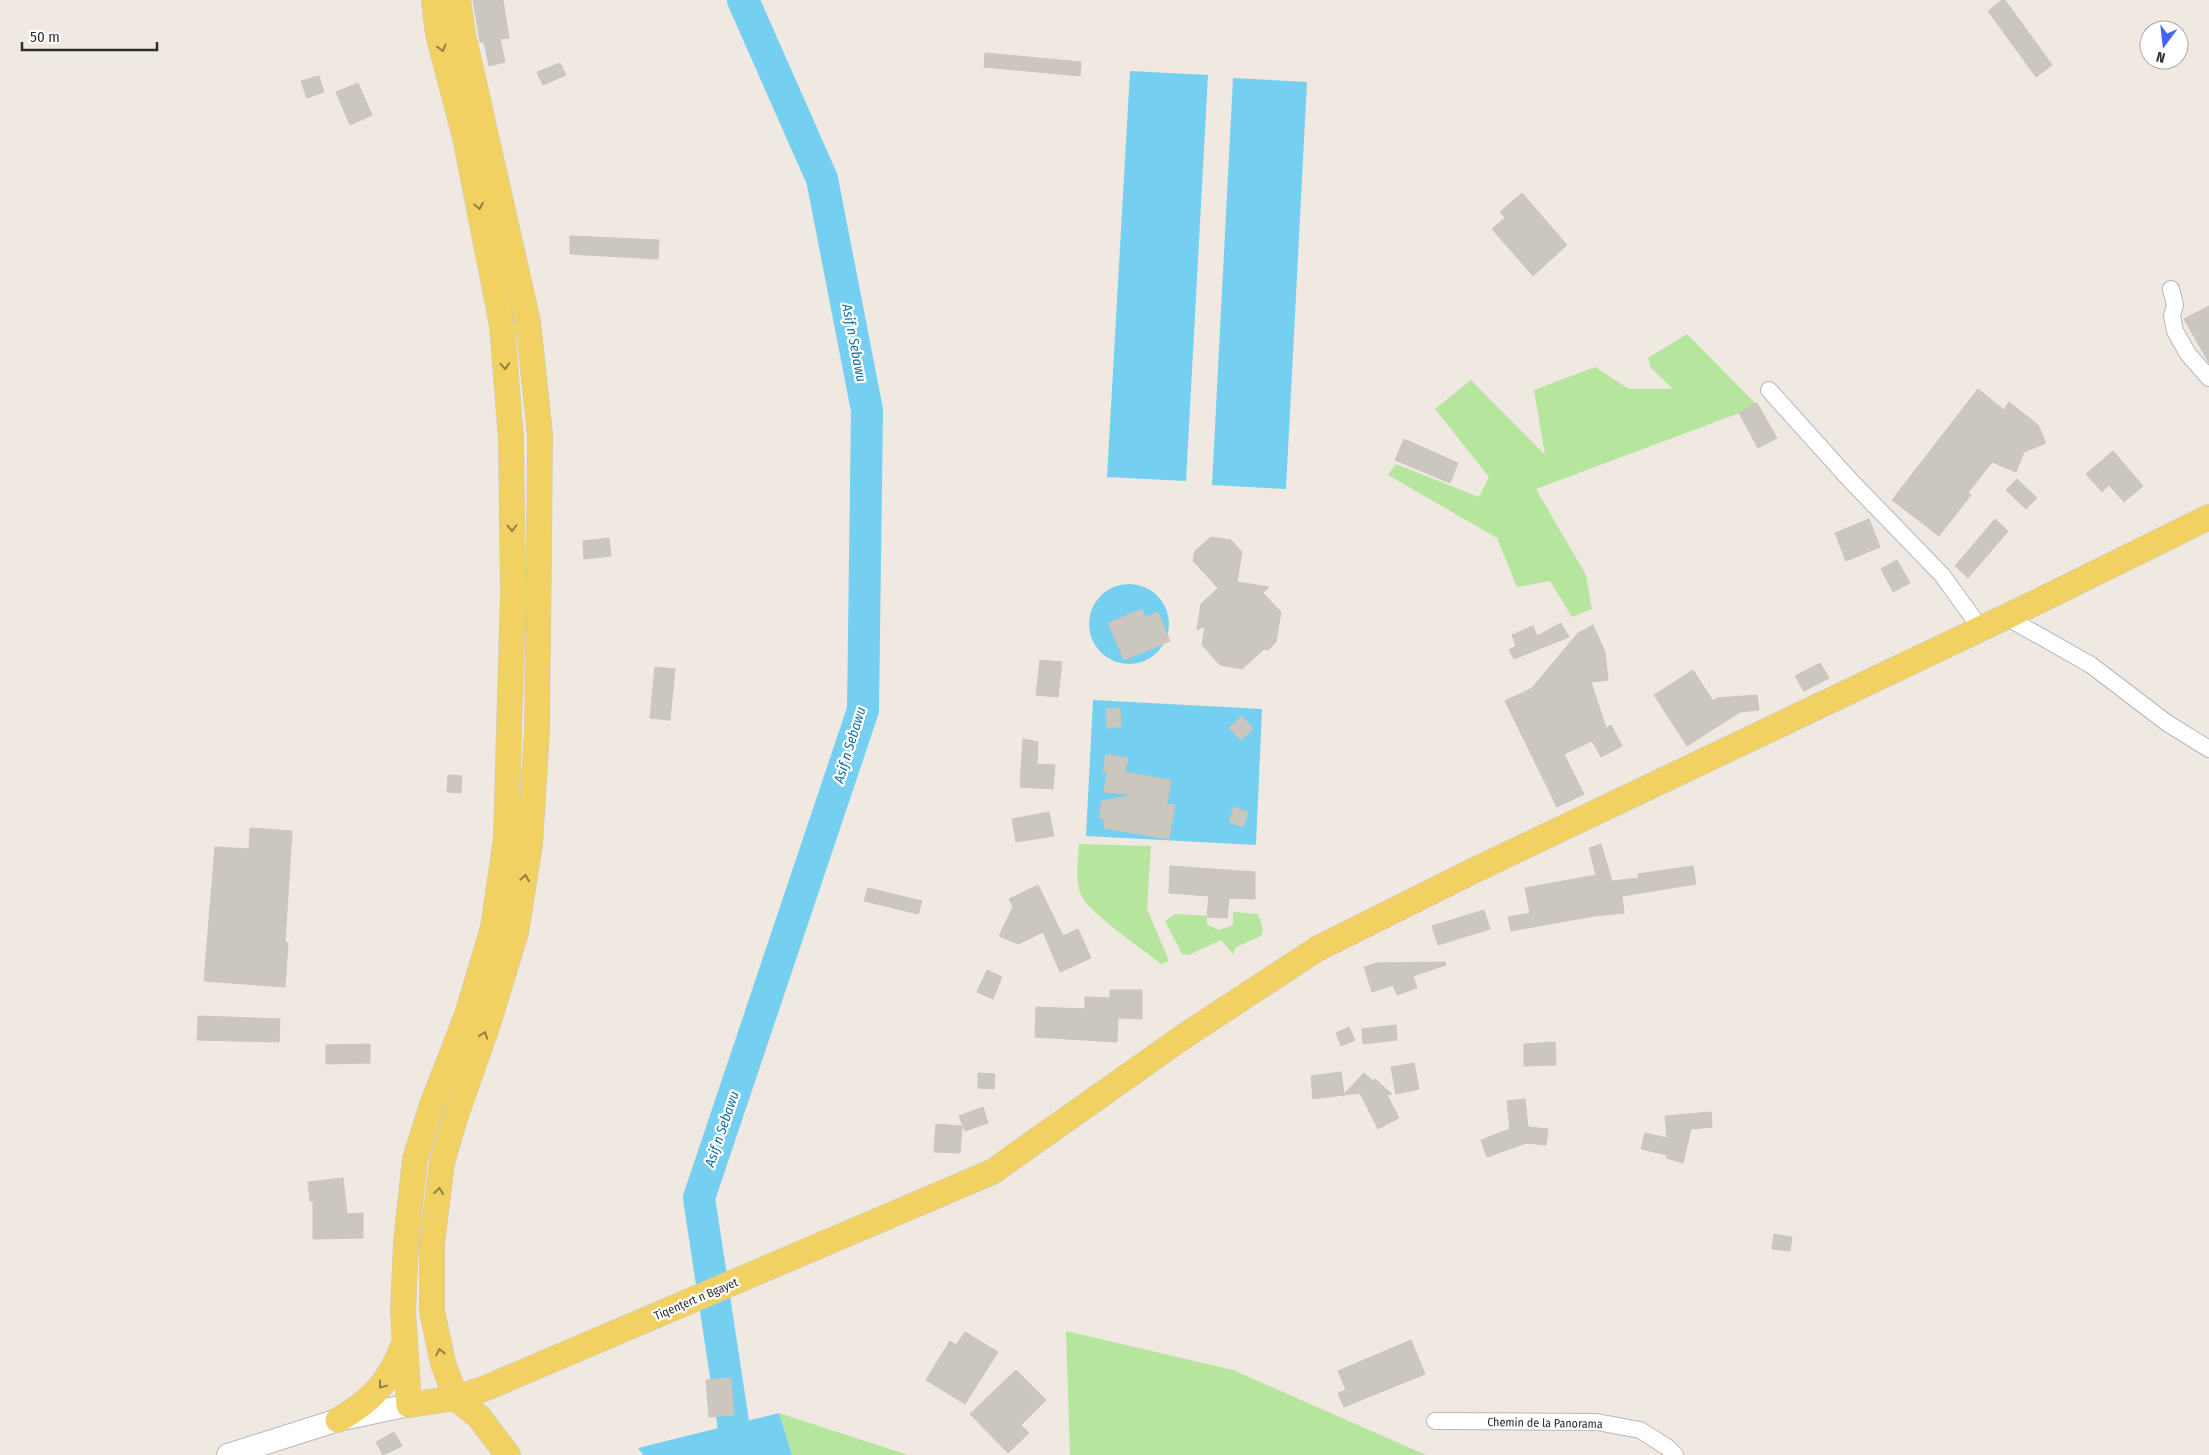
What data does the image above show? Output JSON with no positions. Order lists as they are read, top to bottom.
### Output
{
  "streets": {
    "main road": ["Tiqenṭert n Bgayet"],
    "street": ["Chemin de la Panorama"]
  },
  "water": ["Asif n Sebawu"],
  "scale_bar": "50 m",
  "north": "bottom"
}
